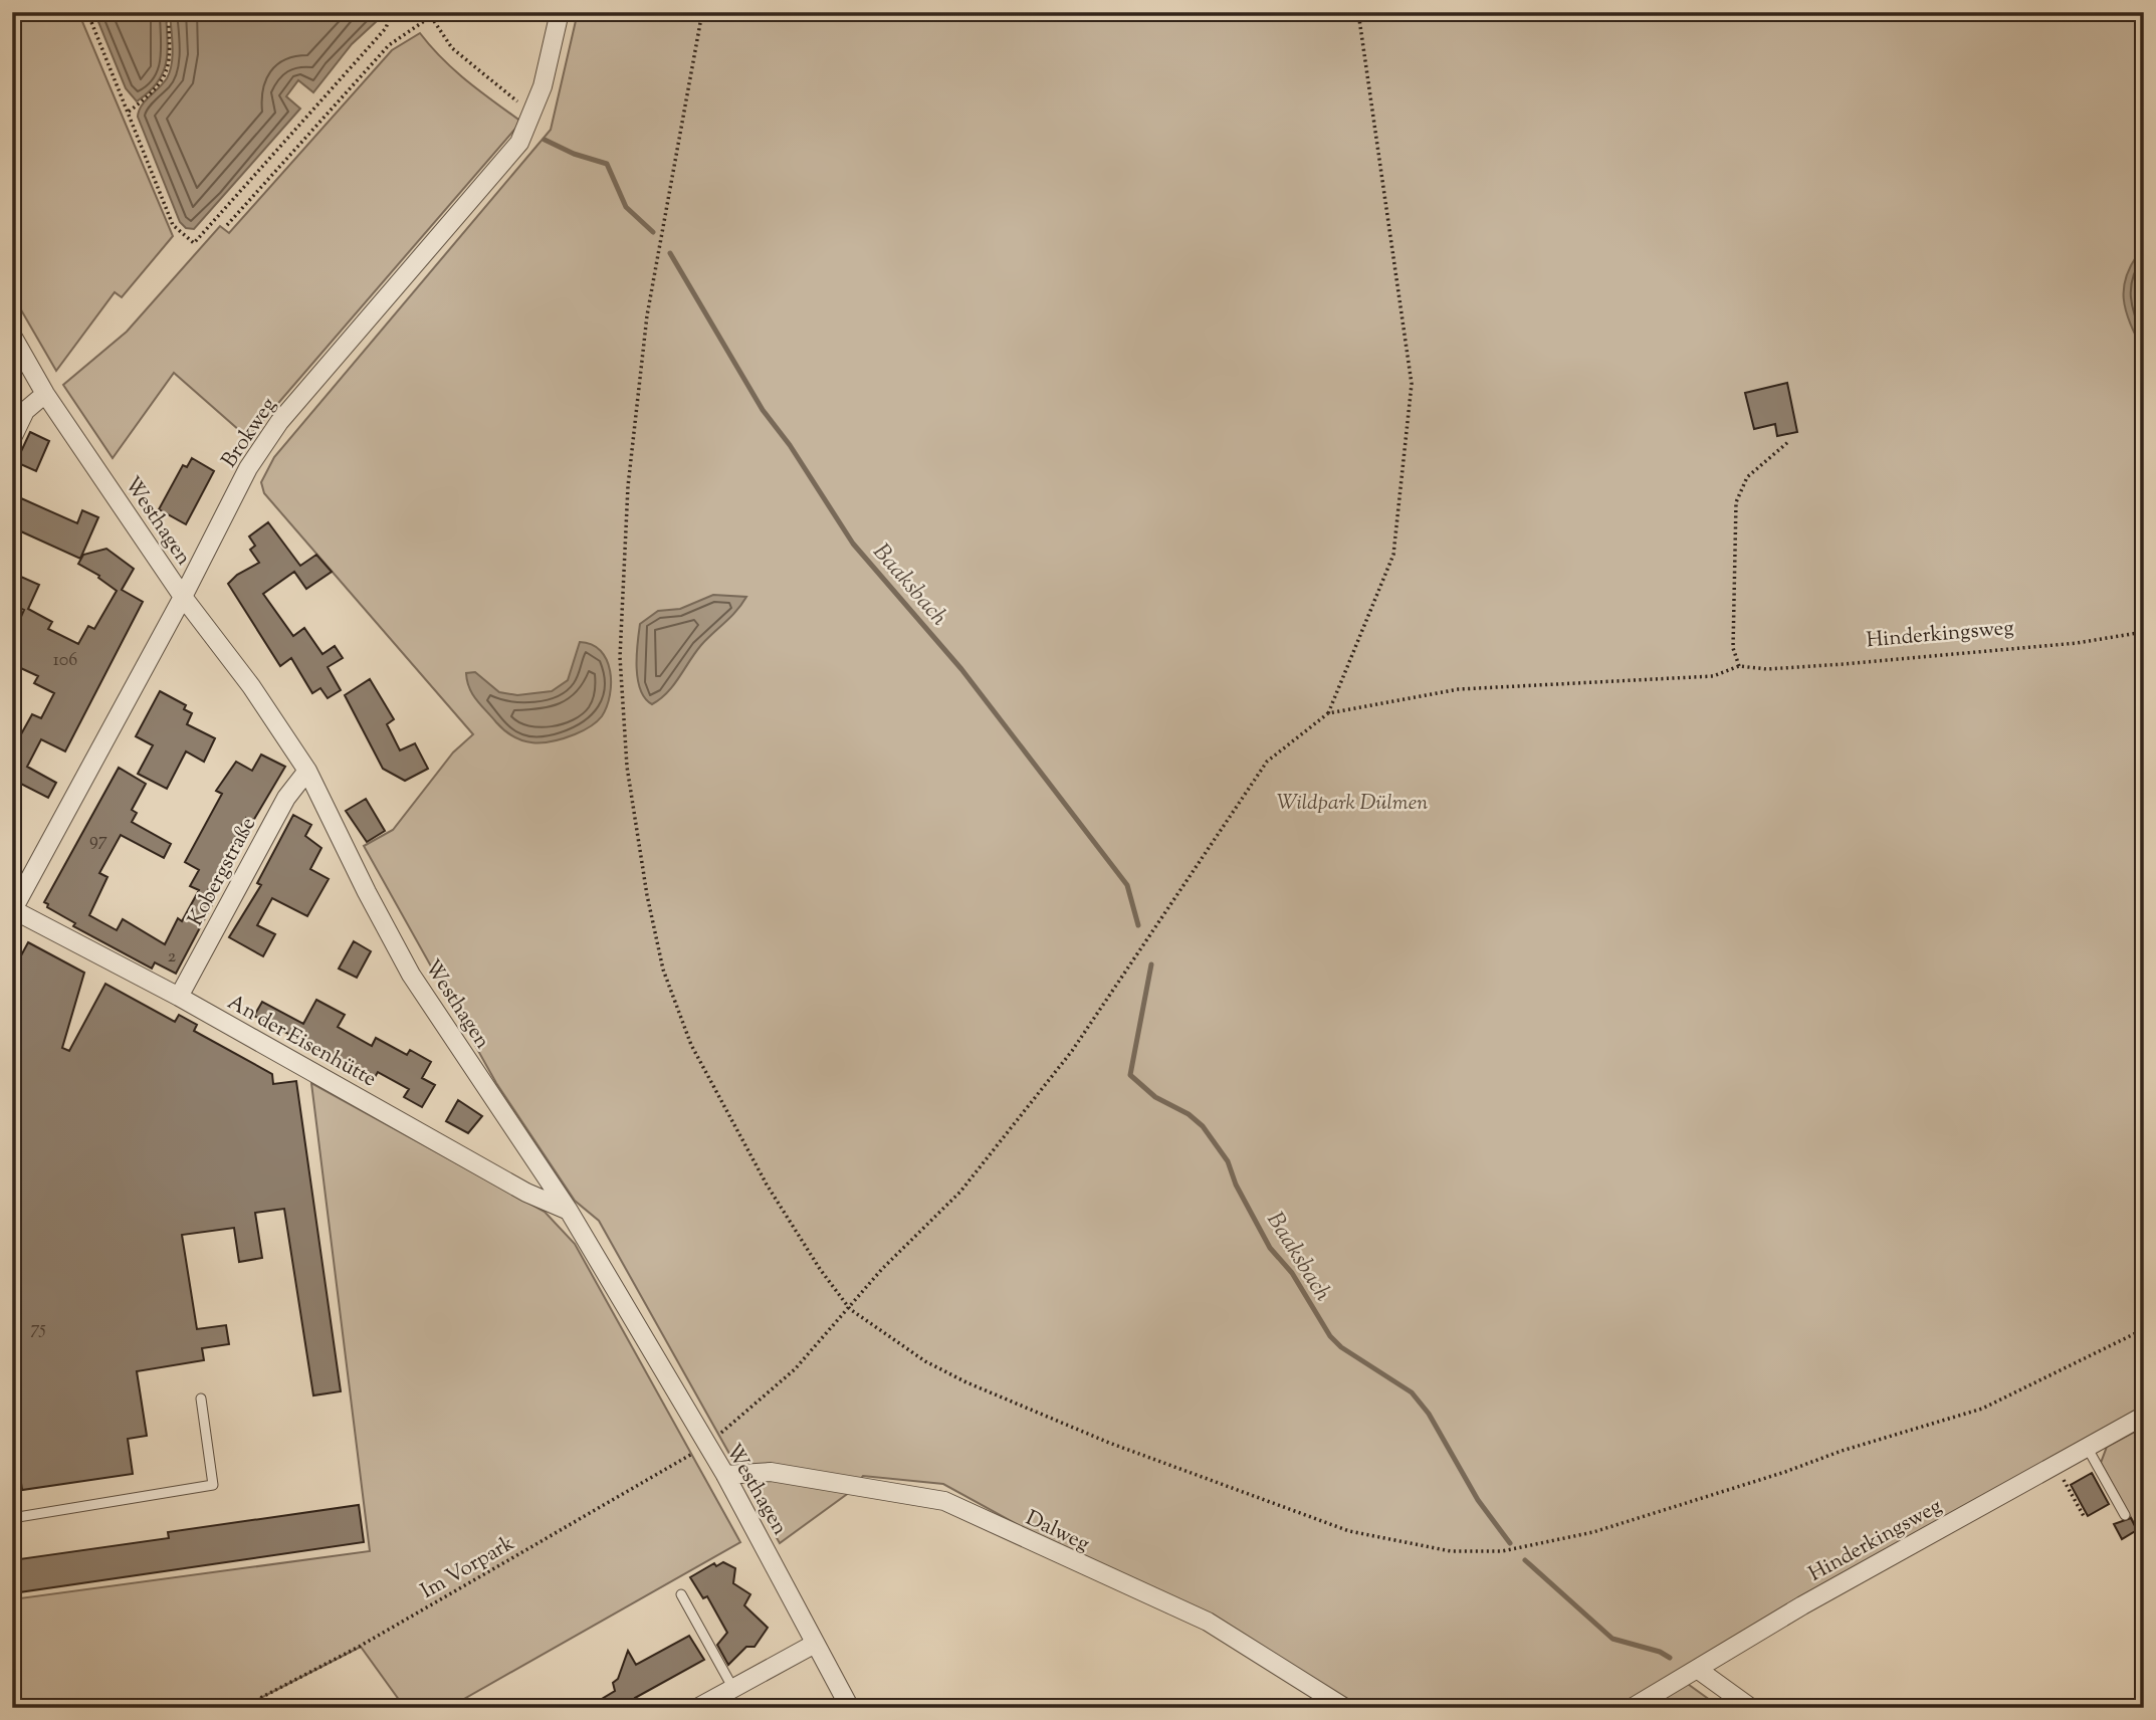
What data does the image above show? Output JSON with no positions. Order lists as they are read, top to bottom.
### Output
{
  "streets": {
    "street": [
      "Brokweg",
      "Westhagen",
      "Hinderkingsweg",
      "Kobergstraße",
      "An der Eisenhütte",
      "Dalweg"
    ],
    "path": ["Im Vorpark"]
  },
  "crossings": [
    ["Brokweg", "Westhagen"],
    ["Brokweg", "An der Eisenhütte"],
    ["Westhagen", "Kobergstraße"],
    ["Westhagen", "An der Eisenhütte"],
    ["Westhagen", "Dalweg"],
    ["Westhagen", "Im Vorpark"],
    ["Kobergstraße", "An der Eisenhütte"]
  ],
  "water": ["Baaksbach"],
  "parks": ["Wildpark Dülmen"],
  "house_numbers": [
    "106",
    "97",
    "2",
    "75"
  ]
}
